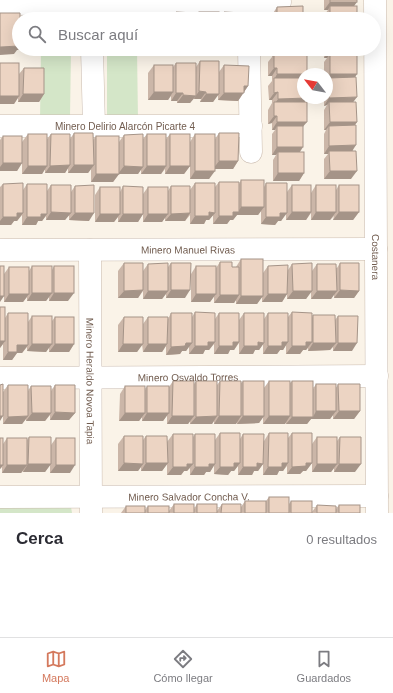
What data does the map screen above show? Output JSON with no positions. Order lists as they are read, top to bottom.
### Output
{
  "streets": {
    "street": [
      "Minero Delirio Alarcón Picarte 4",
      "Minero Manuel Rivas",
      "Costanera",
      "Minero Osvaldo Torres",
      "Minero Heraldo Novoa Tapia",
      "Minero Salvador Concha V."
    ]
  },
  "crossings": [
    ["Minero Manuel Rivas", "Costanera"],
    ["Minero Manuel Rivas", "Minero Heraldo Novoa Tapia"],
    ["Costanera", "Minero Osvaldo Torres"],
    ["Costanera", "Minero Salvador Concha V."],
    ["Minero Osvaldo Torres", "Minero Heraldo Novoa Tapia"],
    ["Minero Heraldo Novoa Tapia", "Minero Salvador Concha V."]
  ],
  "north": "top left",
  "page": {
    "search": "Buscar aquí",
    "heading": ["Cerca", "0 resultados"],
    "nav": ["Mapa", "Cómo llegar", "Guardados"]
  }
}
